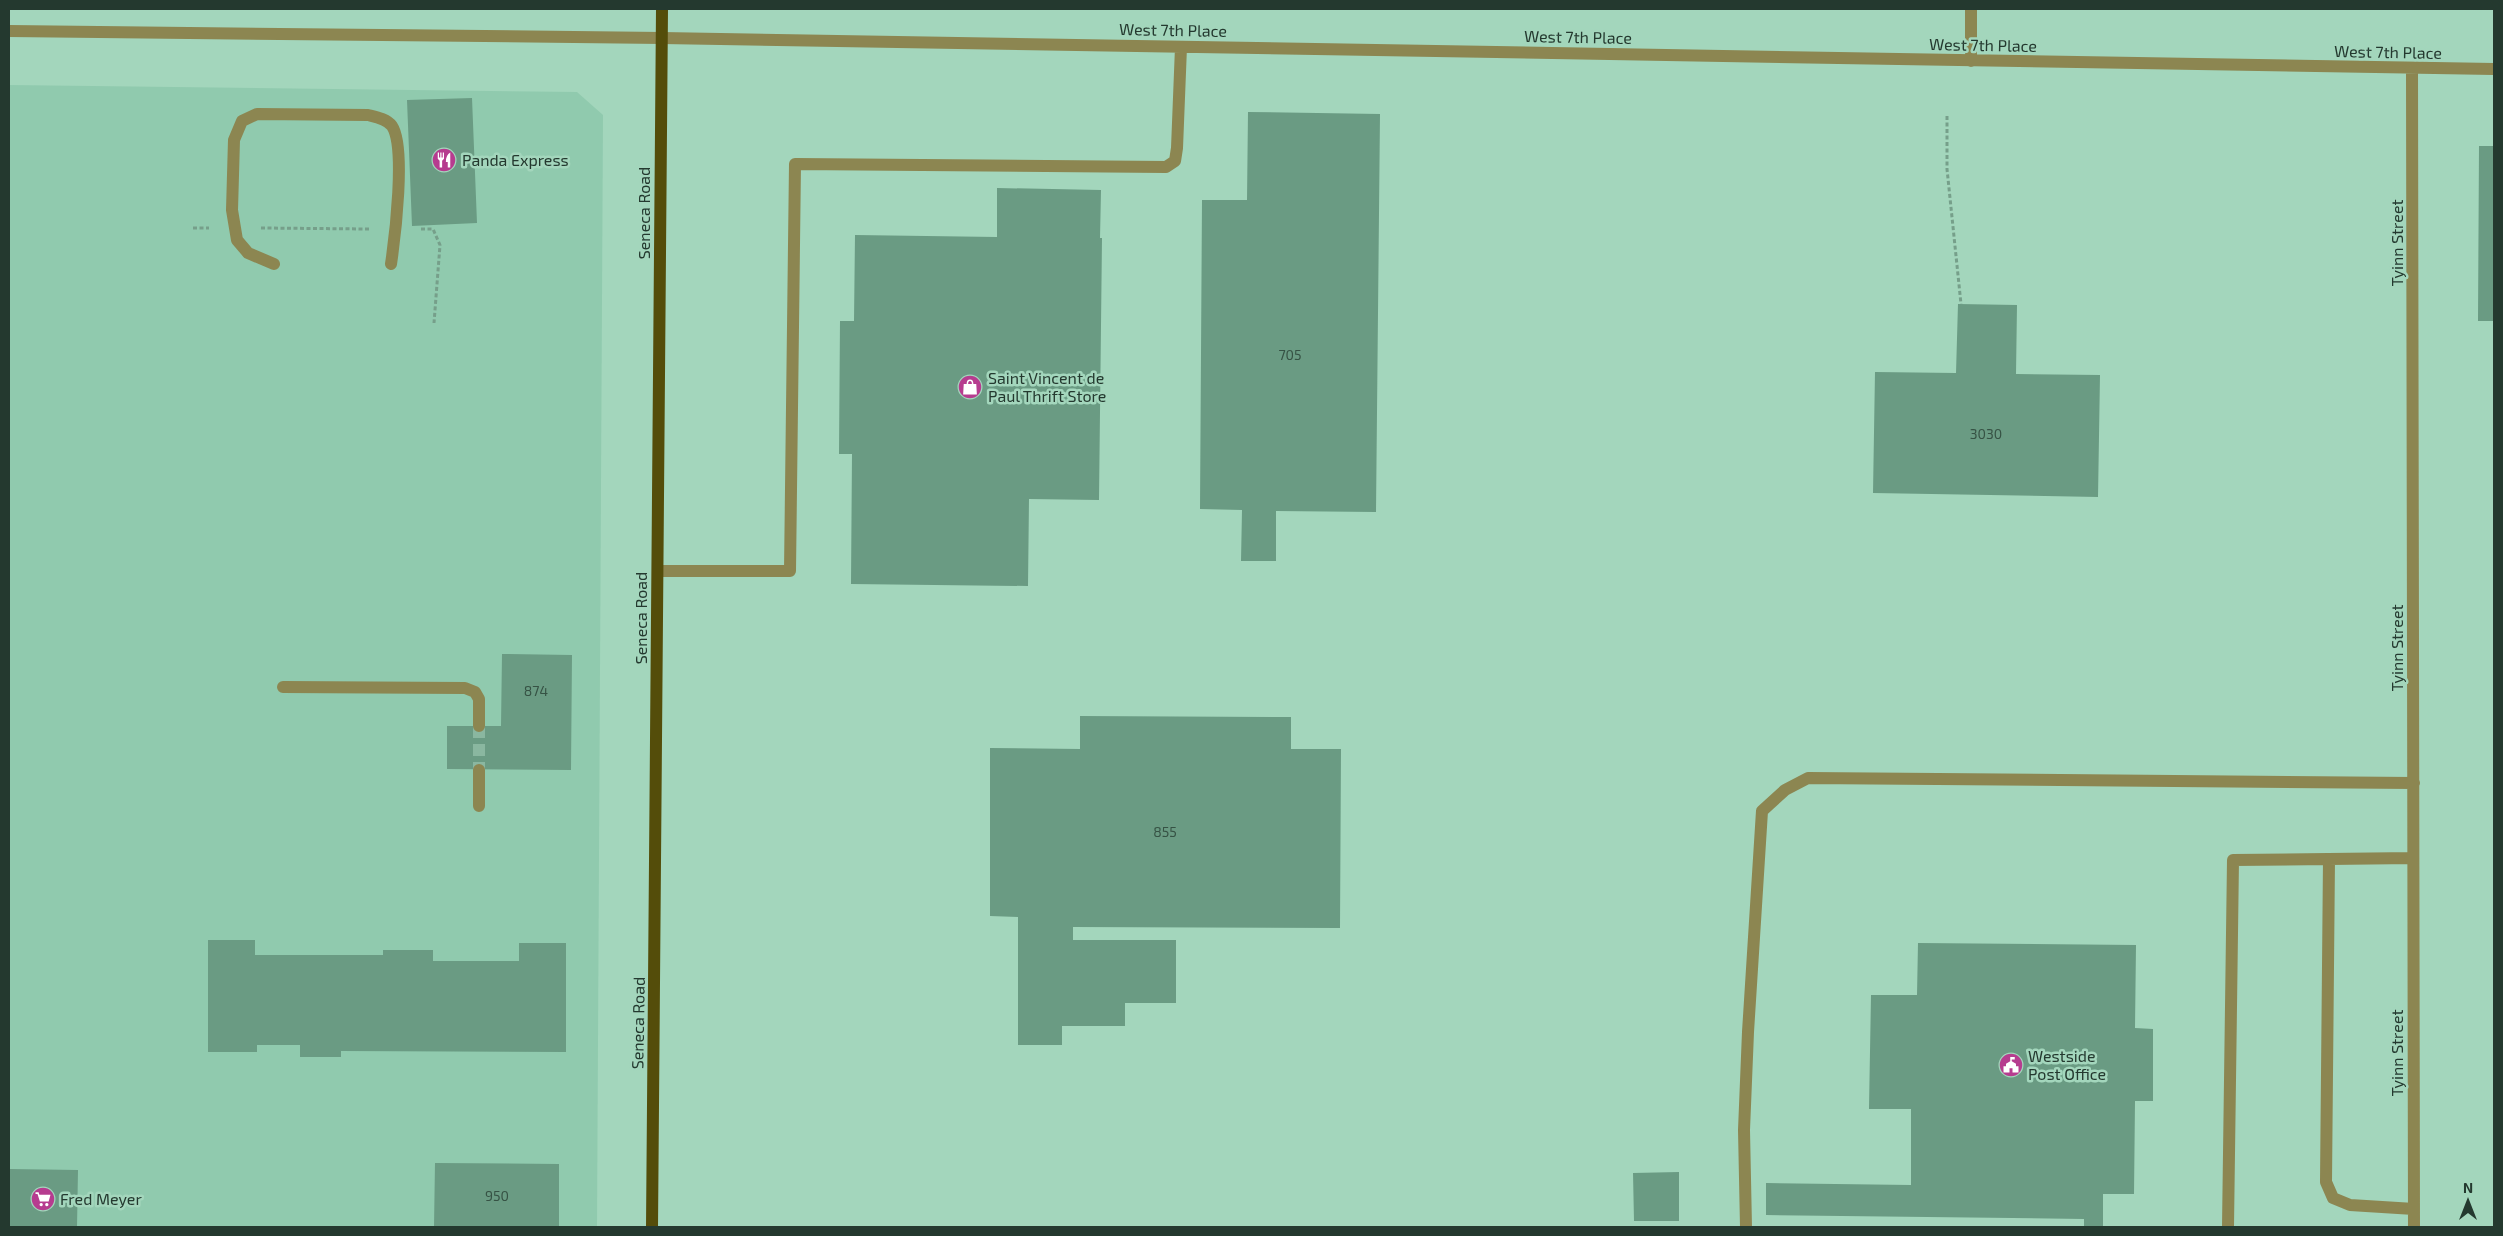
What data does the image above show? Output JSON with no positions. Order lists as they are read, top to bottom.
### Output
{
  "streets": {
    "main road": ["Seneca Road"],
    "street": ["West 7th Place", "Tyinn Street"]
  },
  "crossings": [
    ["West 7th Place", "Seneca Road"],
    ["West 7th Place", "Tyinn Street"]
  ],
  "places": {
    "restaurant": ["Panda Express"],
    "shop": ["Saint Vincent de Paul Thrift Store"],
    "public building": ["Westside Post Office"],
    "supermarket": ["Fred Meyer"]
  },
  "house_numbers": [
    "705",
    "3030",
    "874",
    "855",
    "950"
  ],
  "north": "top"
}
